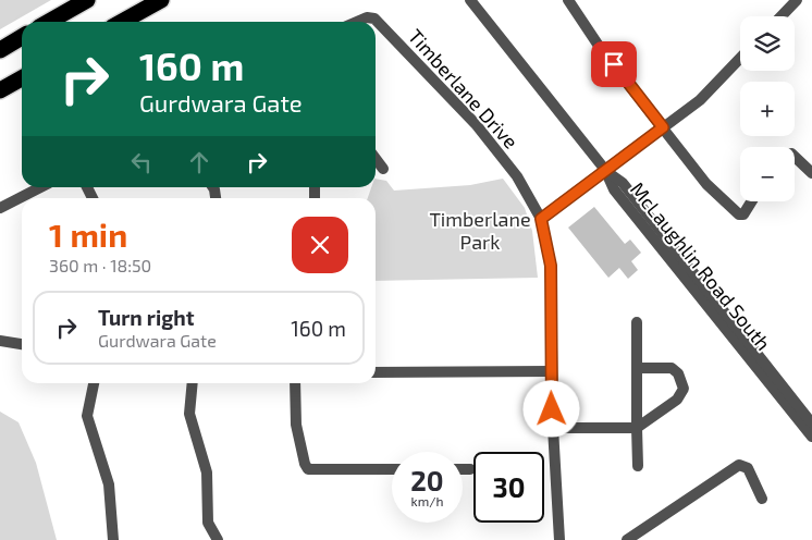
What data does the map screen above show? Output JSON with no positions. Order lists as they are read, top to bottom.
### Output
{
  "streets": {
    "street": ["Timberlane Drive", "McLaughlin Road South"]
  },
  "parks": ["Timberlane Park"],
  "page": {
    "map_buttons": ["+", "−"],
    "turn": ["160 m", "Gurdwara Gate"],
    "heading": ["1 min", "360 m · 18:50"],
    "list": [
      {
        "name": "Turn right",
        "note": "Gurdwara Gate",
        "value": "160 m"
      }
    ],
    "speed": "20 km/h",
    "limit": "30"
  }
}
